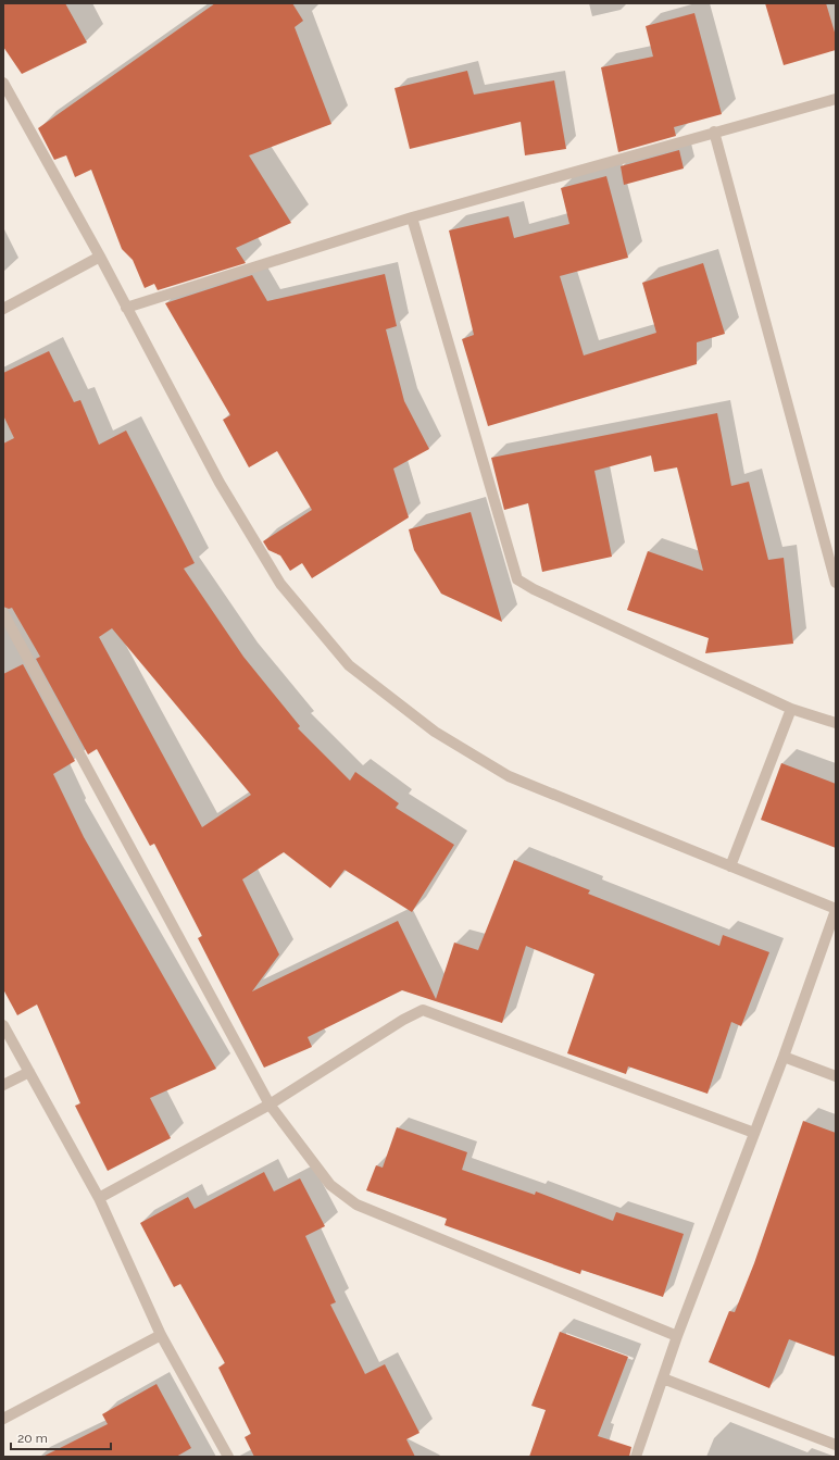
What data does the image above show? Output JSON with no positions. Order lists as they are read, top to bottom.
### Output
{
  "scale_bar": "20 m"
}
